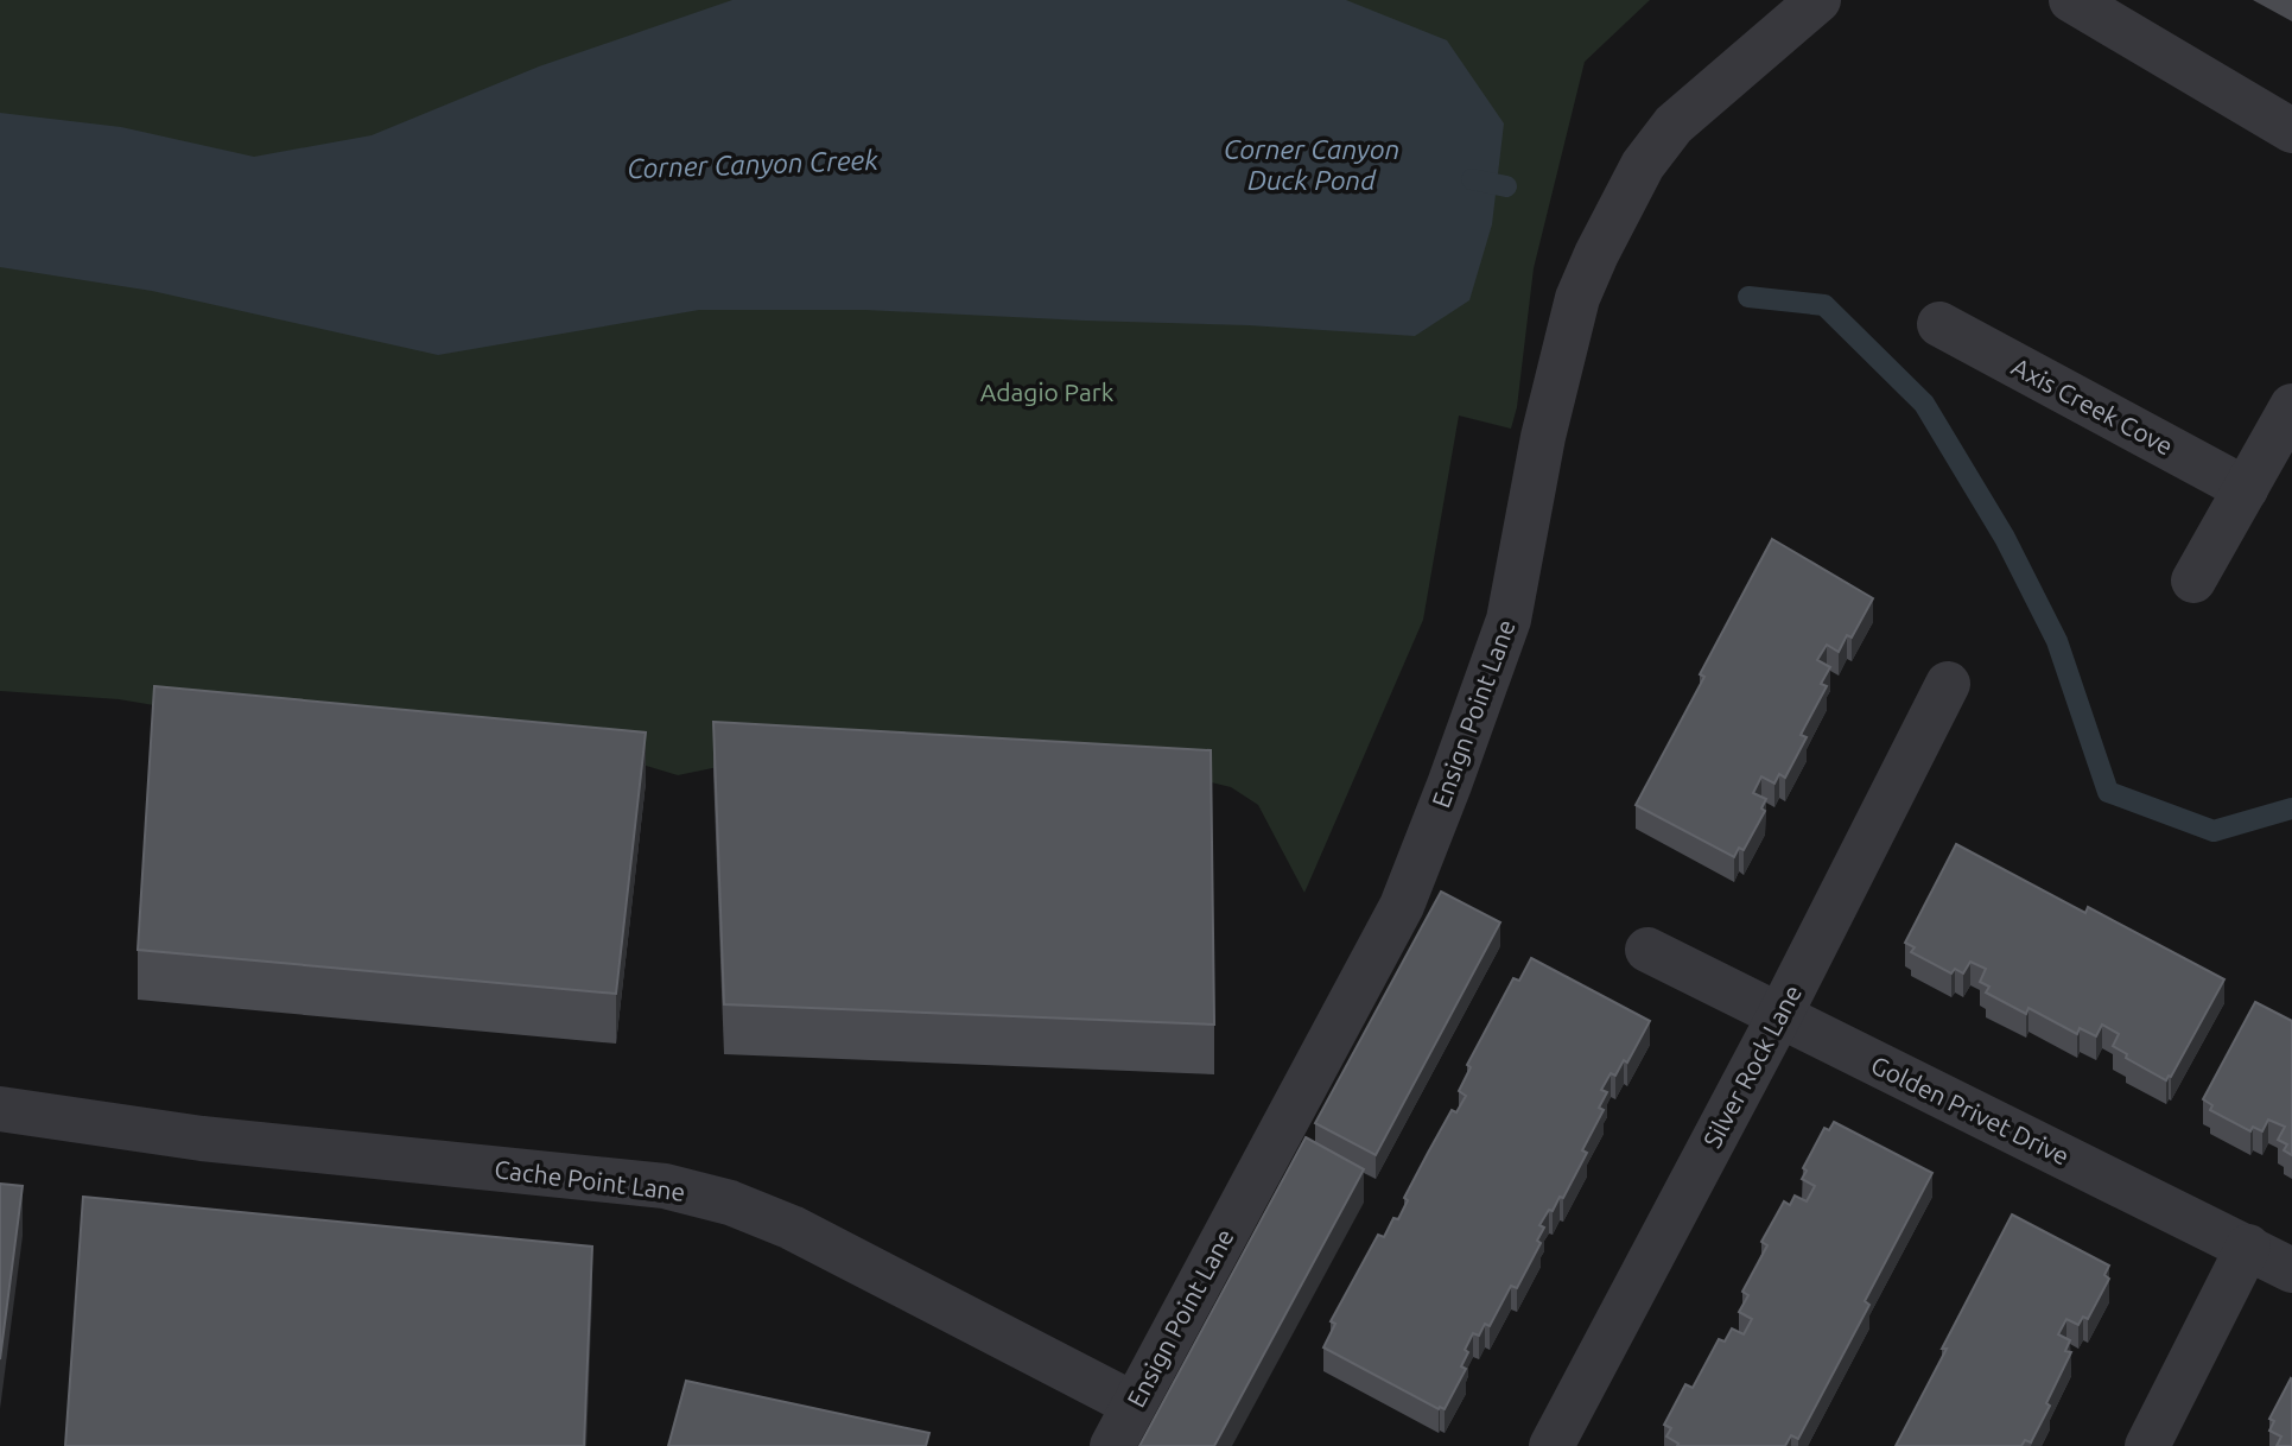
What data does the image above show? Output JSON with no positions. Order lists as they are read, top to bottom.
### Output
{
  "streets": {
    "street": [
      "Axis Creek Cove",
      "Ensign Point Lane",
      "Silver Rock Lane",
      "Golden Privet Drive",
      "Cache Point Lane"
    ]
  },
  "crossings": [
    ["Ensign Point Lane", "Cache Point Lane"],
    ["Silver Rock Lane", "Golden Privet Drive"]
  ],
  "water": ["Corner Canyon Duck Pond", "Corner Canyon Creek"],
  "parks": ["Adagio Park"]
}
